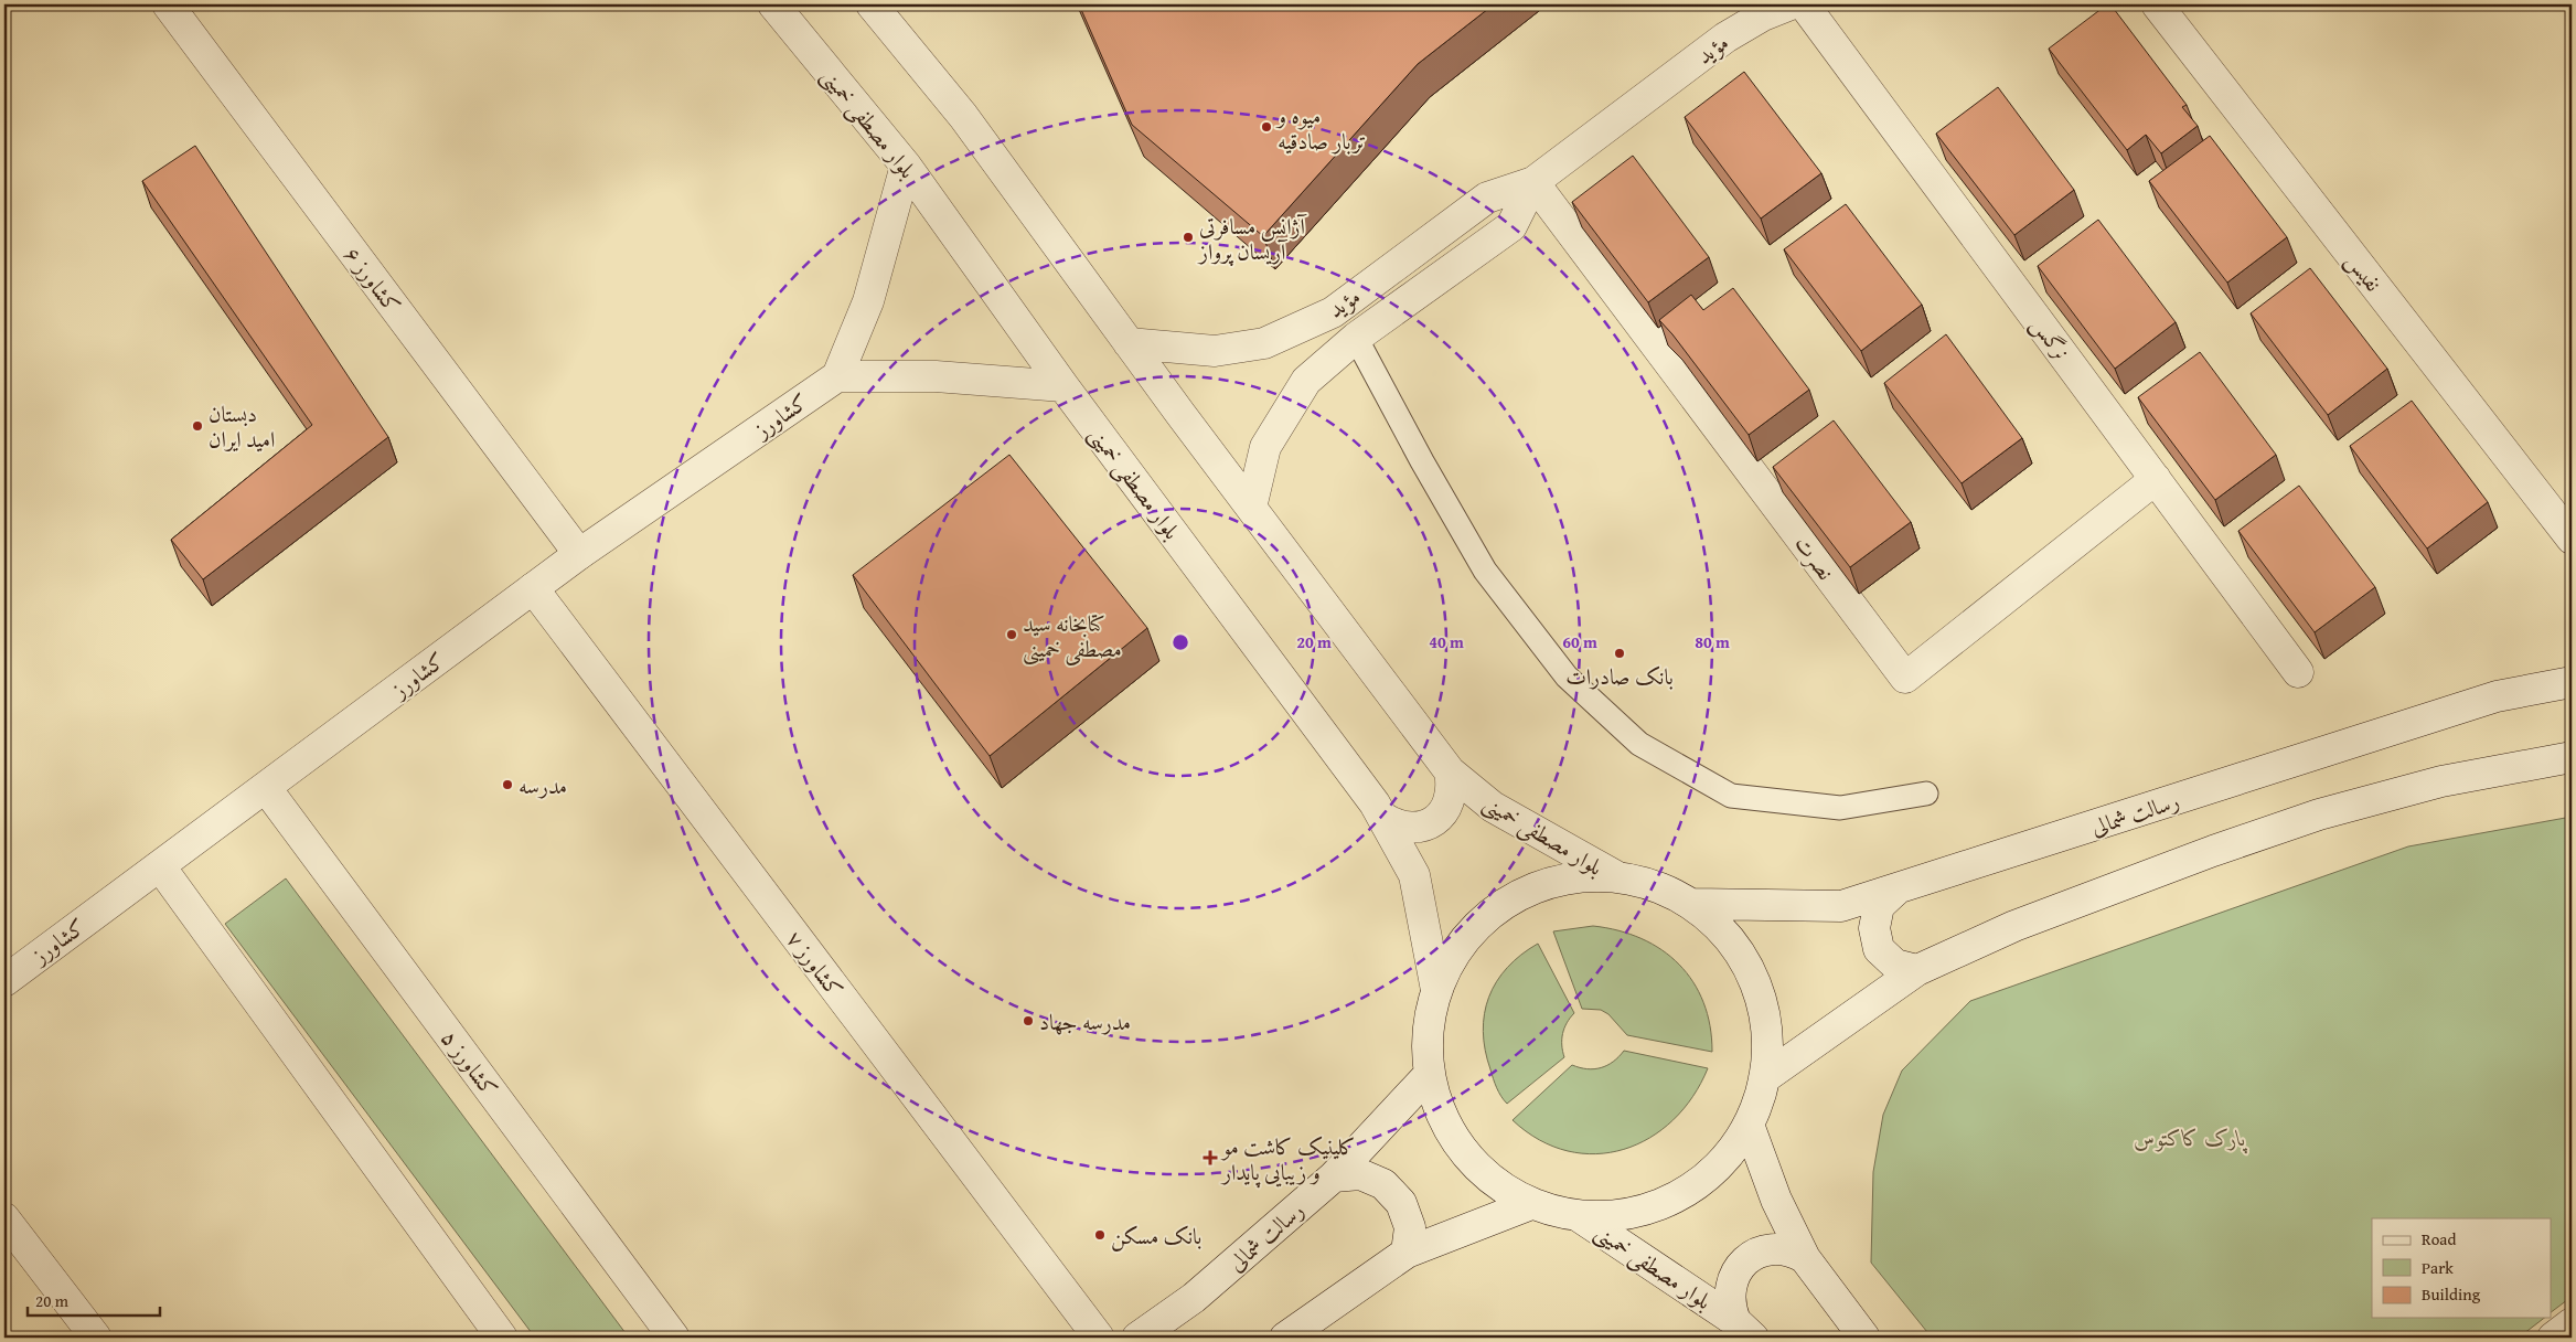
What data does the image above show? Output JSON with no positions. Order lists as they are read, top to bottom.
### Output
{
  "streets": {
    "street": [
      "مؤید",
      "بلوار مصطفی خمینی",
      "نفیس",
      "کشاورز ۶",
      "نرگس",
      "کشاورز",
      "نصرت",
      "رسالت شمالی",
      "کشاورز ۷",
      "کشاورز ۵"
    ]
  },
  "crossings": [
    ["مؤید", "بلوار مصطفی خمینی"],
    ["مؤید", "نصرت"],
    ["کشاورز ۶", "کشاورز"],
    ["نرگس", "نصرت"],
    ["کشاورز", "کشاورز ۷"],
    ["کشاورز", "کشاورز ۵"]
  ],
  "parks": ["پارک کاکتوس"],
  "places": {
    "other": [
      "میوه و تربار صادقیه",
      "آژانس مسافرتی آریسان پرواز",
      "دبستان امید ایران",
      "کتابخانه سید مصطفی خمینی",
      "بانک صادرات",
      "مدرسه",
      "مدرسه جهاد",
      "بانک مسکن"
    ],
    "health": ["کلینیک کاشت مو و زیبایی پایدار"]
  },
  "legend": ["Road", "Park", "Building"],
  "scale_bar": "20 m",
  "rings": [
    "20 m",
    "40 m",
    "60 m",
    "80 m"
  ]
}
